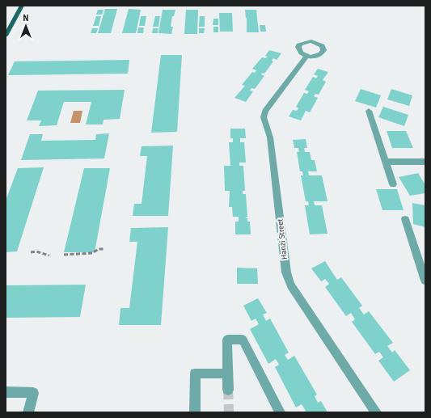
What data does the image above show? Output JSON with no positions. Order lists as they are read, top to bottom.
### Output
{
  "streets": {
    "lane": ["Hanzi Street"]
  },
  "north": "top"
}
